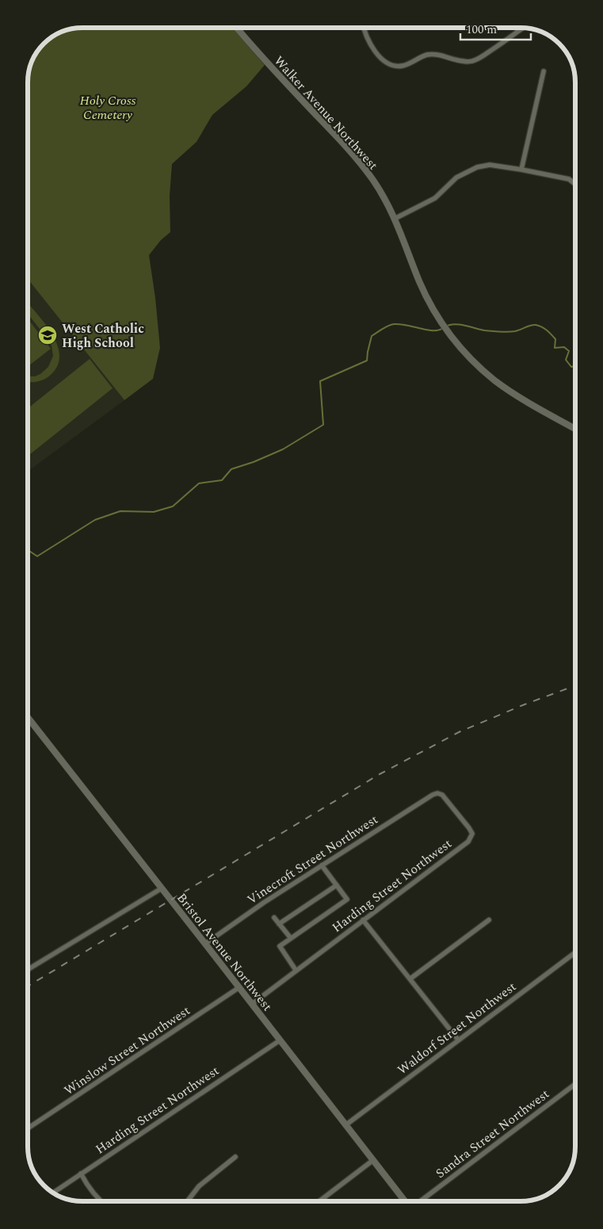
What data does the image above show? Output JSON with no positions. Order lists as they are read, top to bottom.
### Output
{
  "streets": {
    "street": [
      "Walker Avenue Northwest",
      "Vinecroft Street Northwest",
      "Harding Street Northwest",
      "Bristol Avenue Northwest",
      "Waldorf Street Northwest",
      "Winslow Street Northwest",
      "Sandra Street Northwest"
    ]
  },
  "crossings": [
    ["Vinecroft Street Northwest", "Harding Street Northwest"],
    ["Vinecroft Street Northwest", "Bristol Avenue Northwest"],
    ["Harding Street Northwest", "Bristol Avenue Northwest"],
    ["Bristol Avenue Northwest", "Waldorf Street Northwest"],
    ["Bristol Avenue Northwest", "Winslow Street Northwest"]
  ],
  "parks": ["Holy Cross Cemetery"],
  "places": {
    "school or university": ["West Catholic High School"]
  },
  "scale_bar": "100 m"
}
